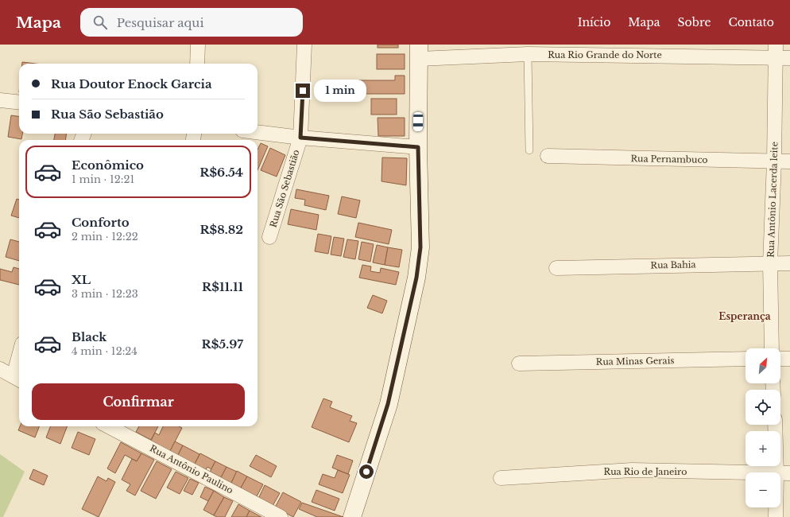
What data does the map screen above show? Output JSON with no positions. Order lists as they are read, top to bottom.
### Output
{
  "streets": {
    "street": [
      "Rua Rio Grande do Norte",
      "Rua Pernambuco",
      "Rua São Sebastião",
      "Rua Antônio Lacerda leite",
      "Rua Bahia",
      "Rua Minas Gerais",
      "Rua Antônio Paulino",
      "Rua Rio de Janeiro"
    ]
  },
  "crossings": [
    ["Rua Rio Grande do Norte", "Rua Antônio Lacerda leite"],
    ["Rua Pernambuco", "Rua Antônio Lacerda leite"],
    ["Rua Antônio Lacerda leite", "Rua Bahia"]
  ],
  "districts": ["Esperança"],
  "north": "top right",
  "page": {
    "header": "Mapa",
    "search": "Pesquisar aqui",
    "nav": [
      "Início",
      "Mapa",
      "Sobre",
      "Contato"
    ],
    "banner": ["Rua Doutor Enock Garcia", "Rua São Sebastião"],
    "bubble": "1 min",
    "list": [
      {
        "name": "Econômico",
        "note": "1 min · 12:21",
        "value": "R$6.54"
      },
      {
        "name": "Conforto",
        "note": "2 min · 12:22",
        "value": "R$8.82"
      },
      {
        "name": "XL",
        "note": "3 min · 12:23",
        "value": "R$11.11"
      },
      {
        "name": "Black",
        "note": "4 min · 12:24",
        "value": "R$5.97"
      }
    ],
    "map_buttons": ["+", "−"],
    "buttons": "Confirmar"
  }
}
